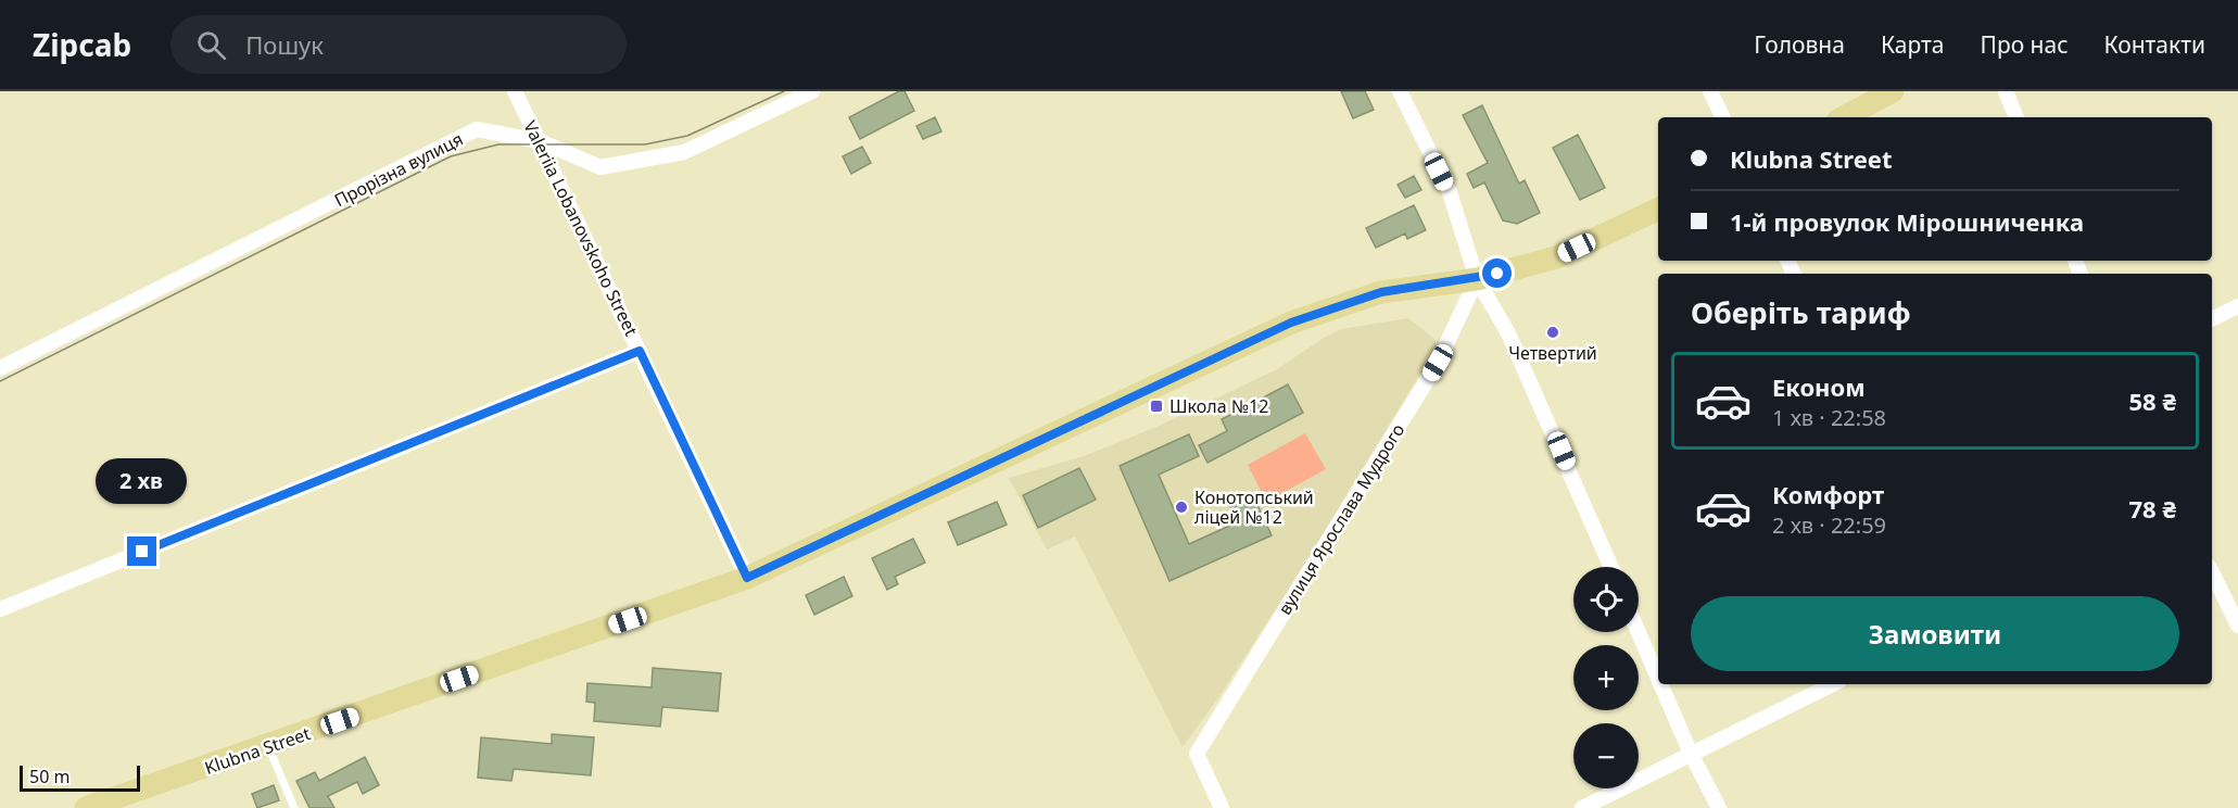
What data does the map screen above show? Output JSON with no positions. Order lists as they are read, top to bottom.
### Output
{
  "streets": {
    "main road": ["Klubna Street"],
    "street": ["Прорізна вулиця", "Valeriia Lobanovskoho Street", "вулиця Ярослава Мудрого"]
  },
  "crossings": [
    ["Прорізна вулиця", "Valeriia Lobanovskoho Street"],
    ["Valeriia Lobanovskoho Street", "Klubna Street"],
    ["вулиця Ярослава Мудрого", "Klubna Street"]
  ],
  "places": {
    "other": ["Четвертий", "Конотопський ліцей №12"],
    "transit": ["Школа №12"]
  },
  "scale_bar": "50 m",
  "page": {
    "header": "Zipcab",
    "search": "Пошук",
    "nav": [
      "Головна",
      "Карта",
      "Про нас",
      "Контакти"
    ],
    "banner": ["Klubna Street", "1-й провулок Мірошниченка"],
    "heading": "Оберіть тариф",
    "list": [
      {
        "name": "Економ",
        "note": "1 хв · 22:58",
        "value": "58 ₴"
      },
      {
        "name": "Комфорт",
        "note": "2 хв · 22:59",
        "value": "78 ₴"
      }
    ],
    "bubble": "2 хв",
    "map_buttons": ["+", "−"],
    "buttons": "Замовити",
    "scale": "50 m"
  }
}
